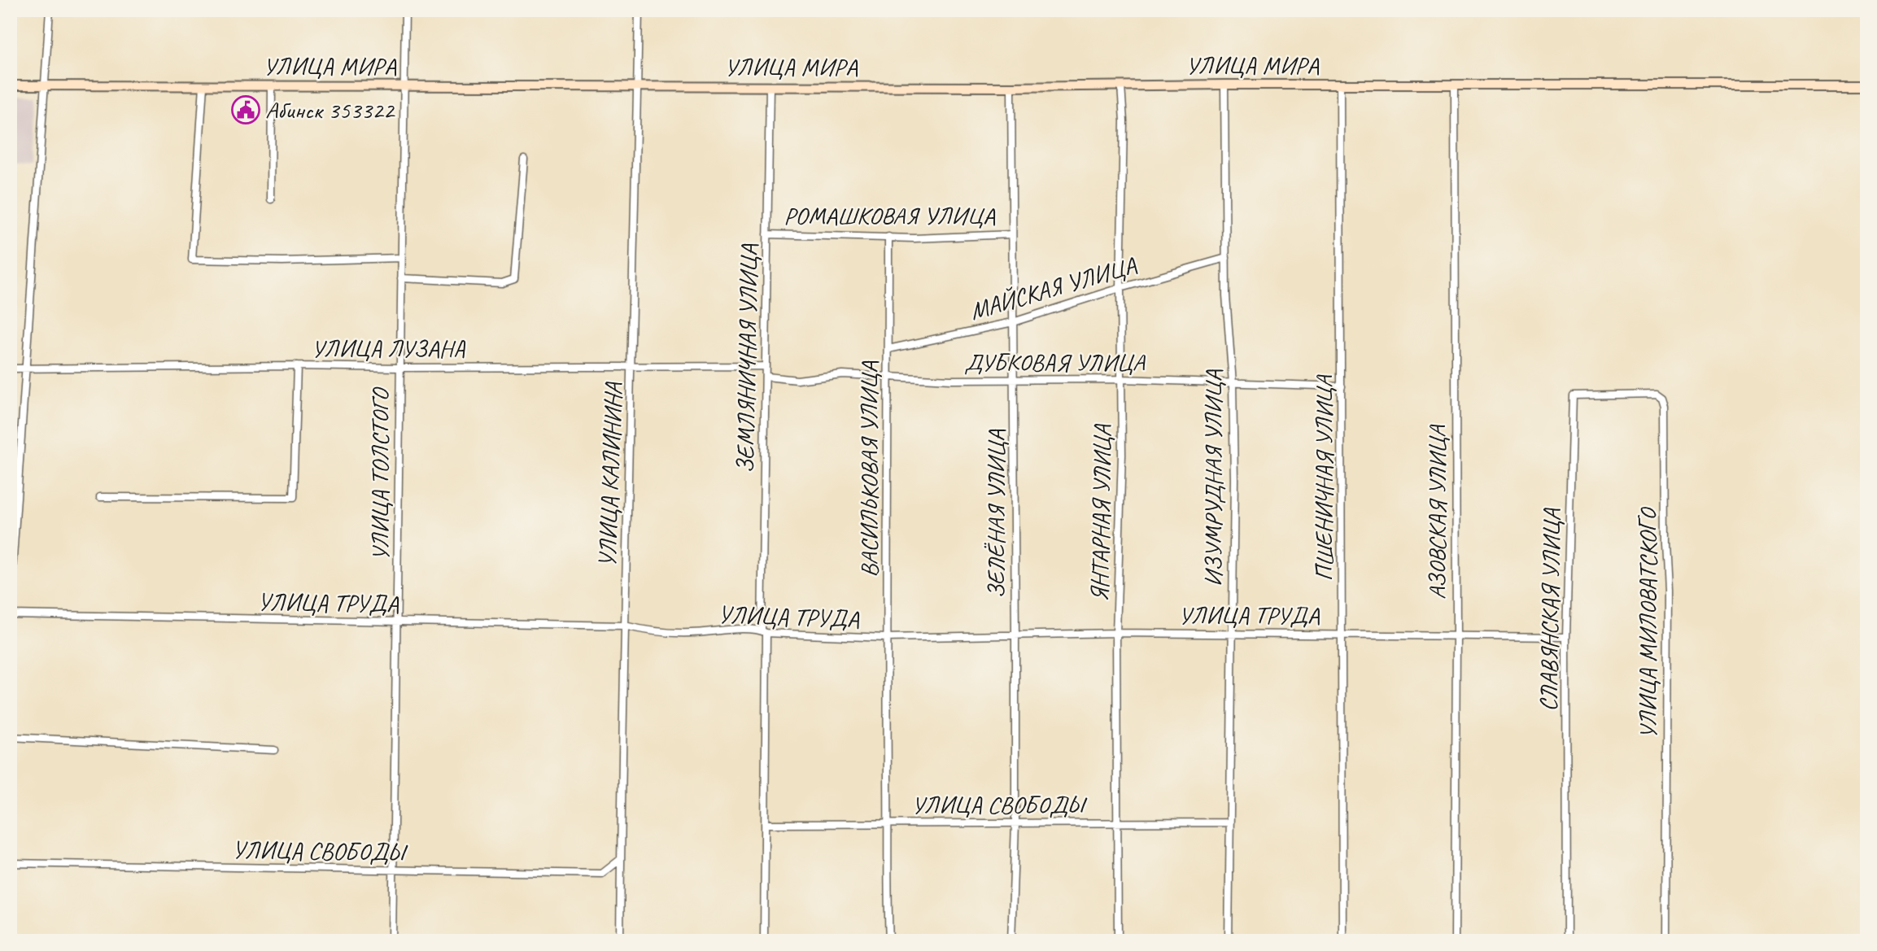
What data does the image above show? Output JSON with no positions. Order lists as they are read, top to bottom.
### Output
{
  "streets": {
    "main road": ["УЛИЦА МИРА"],
    "street": [
      "РОМАШКОВАЯ УЛИЦА",
      "МАЙСКАЯ УЛИЦА",
      "УЛИЦА ЛУЗАНА",
      "ЗЕМЛЯНИЧНАЯ УЛИЦА",
      "ДУБКОВАЯ УЛИЦА",
      "ВАСИЛЬКОВАЯ УЛИЦА",
      "УЛИЦА ТОЛСТОГО",
      "УЛИЦА КАЛИНИНА",
      "ИЗУМРУДНАЯ УЛИЦА",
      "ПШЕНИЧНАЯ УЛИЦА",
      "АЗОВСКАЯ УЛИЦА",
      "ЯНТАРНАЯ УЛИЦА",
      "ЗЕЛЁНАЯ УЛИЦА",
      "УЛИЦА ТРУДА",
      "СЛАВЯНСКАЯ УЛИЦА",
      "УЛИЦА МИЛОВАТСКОГО",
      "УЛИЦА СВОБОДЫ"
    ]
  },
  "crossings": [
    ["УЛИЦА МИРА", "ЗЕМЛЯНИЧНАЯ УЛИЦА"],
    ["УЛИЦА МИРА", "УЛИЦА ТОЛСТОГО"],
    ["УЛИЦА МИРА", "УЛИЦА КАЛИНИНА"],
    ["УЛИЦА МИРА", "ИЗУМРУДНАЯ УЛИЦА"],
    ["УЛИЦА МИРА", "ПШЕНИЧНАЯ УЛИЦА"],
    ["УЛИЦА МИРА", "АЗОВСКАЯ УЛИЦА"],
    ["УЛИЦА МИРА", "ЯНТАРНАЯ УЛИЦА"],
    ["УЛИЦА МИРА", "ЗЕЛЁНАЯ УЛИЦА"],
    ["РОМАШКОВАЯ УЛИЦА", "ЗЕМЛЯНИЧНАЯ УЛИЦА"],
    ["РОМАШКОВАЯ УЛИЦА", "ВАСИЛЬКОВАЯ УЛИЦА"],
    ["РОМАШКОВАЯ УЛИЦА", "ЗЕЛЁНАЯ УЛИЦА"],
    ["МАЙСКАЯ УЛИЦА", "ВАСИЛЬКОВАЯ УЛИЦА"],
    ["МАЙСКАЯ УЛИЦА", "ИЗУМРУДНАЯ УЛИЦА"],
    ["МАЙСКАЯ УЛИЦА", "ЯНТАРНАЯ УЛИЦА"],
    ["МАЙСКАЯ УЛИЦА", "ЗЕЛЁНАЯ УЛИЦА"],
    ["УЛИЦА ЛУЗАНА", "ЗЕМЛЯНИЧНАЯ УЛИЦА"],
    ["УЛИЦА ЛУЗАНА", "УЛИЦА ТОЛСТОГО"],
    ["УЛИЦА ЛУЗАНА", "УЛИЦА КАЛИНИНА"],
    ["ЗЕМЛЯНИЧНАЯ УЛИЦА", "ДУБКОВАЯ УЛИЦА"],
    ["ЗЕМЛЯНИЧНАЯ УЛИЦА", "УЛИЦА ТРУДА"],
    ["ЗЕМЛЯНИЧНАЯ УЛИЦА", "УЛИЦА СВОБОДЫ"],
    ["ДУБКОВАЯ УЛИЦА", "ВАСИЛЬКОВАЯ УЛИЦА"],
    ["ДУБКОВАЯ УЛИЦА", "ИЗУМРУДНАЯ УЛИЦА"],
    ["ДУБКОВАЯ УЛИЦА", "ПШЕНИЧНАЯ УЛИЦА"],
    ["ДУБКОВАЯ УЛИЦА", "ЯНТАРНАЯ УЛИЦА"],
    ["ДУБКОВАЯ УЛИЦА", "ЗЕЛЁНАЯ УЛИЦА"],
    ["ВАСИЛЬКОВАЯ УЛИЦА", "УЛИЦА ТРУДА"],
    ["ВАСИЛЬКОВАЯ УЛИЦА", "УЛИЦА СВОБОДЫ"],
    ["УЛИЦА ТОЛСТОГО", "УЛИЦА ТРУДА"],
    ["УЛИЦА ТОЛСТОГО", "УЛИЦА СВОБОДЫ"],
    ["УЛИЦА КАЛИНИНА", "УЛИЦА ТРУДА"],
    ["УЛИЦА КАЛИНИНА", "УЛИЦА СВОБОДЫ"],
    ["ИЗУМРУДНАЯ УЛИЦА", "УЛИЦА ТРУДА"],
    ["ИЗУМРУДНАЯ УЛИЦА", "УЛИЦА СВОБОДЫ"],
    ["ПШЕНИЧНАЯ УЛИЦА", "УЛИЦА ТРУДА"],
    ["АЗОВСКАЯ УЛИЦА", "УЛИЦА ТРУДА"],
    ["ЯНТАРНАЯ УЛИЦА", "УЛИЦА ТРУДА"],
    ["ЯНТАРНАЯ УЛИЦА", "УЛИЦА СВОБОДЫ"],
    ["ЗЕЛЁНАЯ УЛИЦА", "УЛИЦА ТРУДА"],
    ["ЗЕЛЁНАЯ УЛИЦА", "УЛИЦА СВОБОДЫ"],
    ["УЛИЦА ТРУДА", "СЛАВЯНСКАЯ УЛИЦА"],
    ["СЛАВЯНСКАЯ УЛИЦА", "УЛИЦА МИЛОВАТСКОГО"]
  ],
  "places": {
    "public building": ["Абинск 353322"]
  }
}
